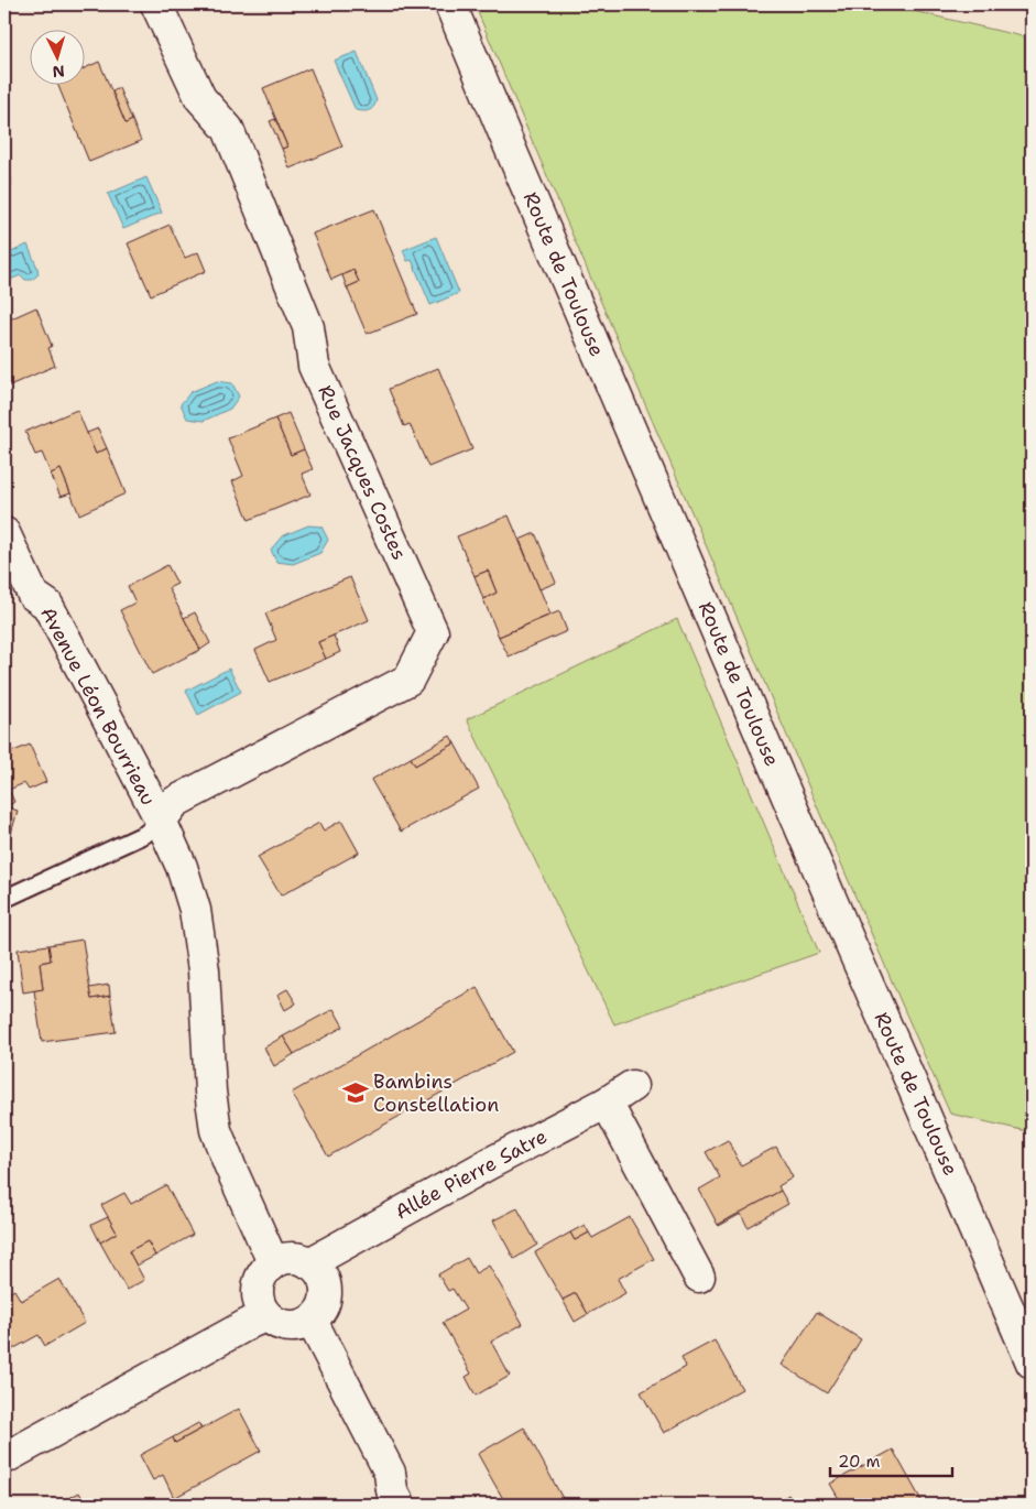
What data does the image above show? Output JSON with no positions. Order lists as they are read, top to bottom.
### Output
{
  "streets": {
    "street": [
      "Route de Toulouse",
      "Rue Jacques Costes",
      "Avenue Léon Bourrieau",
      "Allée Pierre Satre"
    ]
  },
  "crossings": [
    ["Rue Jacques Costes", "Avenue Léon Bourrieau"],
    ["Avenue Léon Bourrieau", "Allée Pierre Satre"]
  ],
  "places": {
    "school or university": ["Bambins Constellation"]
  },
  "scale_bar": "20 m",
  "north": "bottom"
}
